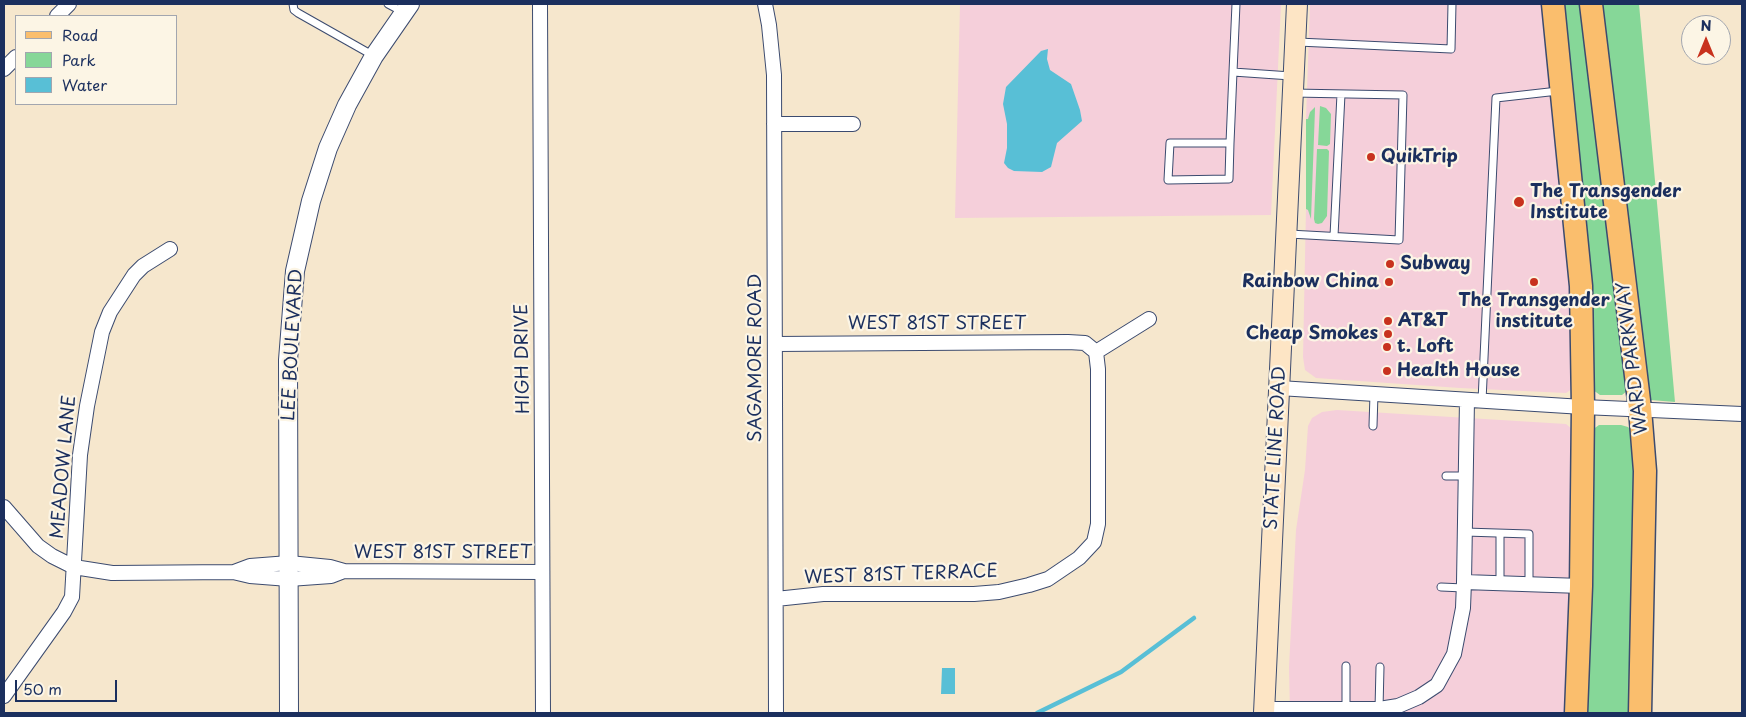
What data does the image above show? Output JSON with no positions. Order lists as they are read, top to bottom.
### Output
{
  "streets": {
    "main road": ["WARD PARKWAY", "STATE LINE ROAD"],
    "street": [
      "WEST 81ST STREET",
      "LEE BOULEVARD",
      "SAGAMORE ROAD",
      "HIGH DRIVE",
      "MEADOW LANE",
      "WEST 81ST TERRACE"
    ]
  },
  "crossings": [
    ["WEST 81ST STREET", "LEE BOULEVARD"],
    ["WEST 81ST STREET", "SAGAMORE ROAD"],
    ["WEST 81ST STREET", "HIGH DRIVE"],
    ["WEST 81ST STREET", "MEADOW LANE"],
    ["WEST 81ST STREET", "WEST 81ST TERRACE"],
    ["SAGAMORE ROAD", "WEST 81ST TERRACE"]
  ],
  "places": [
    "QuikTrip",
    "The Transgender Institute",
    "Subway",
    "Rainbow China",
    "The Transgender institute",
    "AT&T",
    "Cheap Smokes",
    "t. Loft",
    "Health House"
  ],
  "legend": ["Road", "Park", "Water"],
  "scale_bar": "50 m",
  "north": "top"
}
